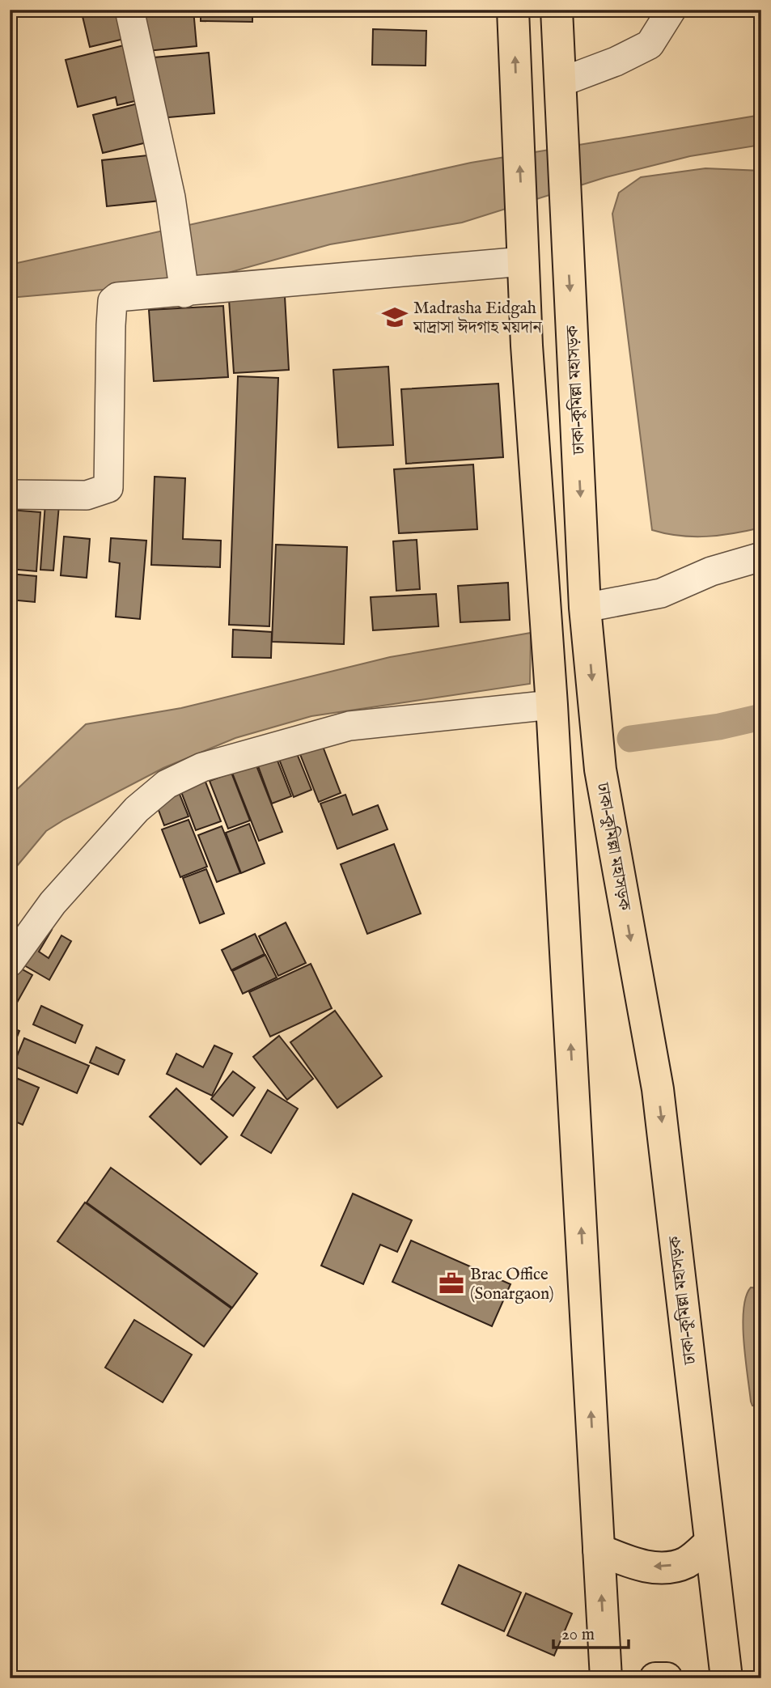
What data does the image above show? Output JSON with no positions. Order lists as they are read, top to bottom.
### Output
{
  "streets": {
    "highway": ["ঢাকা–কুমিল্লা মহাসড়ক"]
  },
  "places": {
    "school or university": ["Madrasha Eidgah মাদ্রাসা ঈদগাহ ময়দান"],
    "office": ["Brac Office (Sonargaon)"]
  },
  "scale_bar": "20 m"
}
